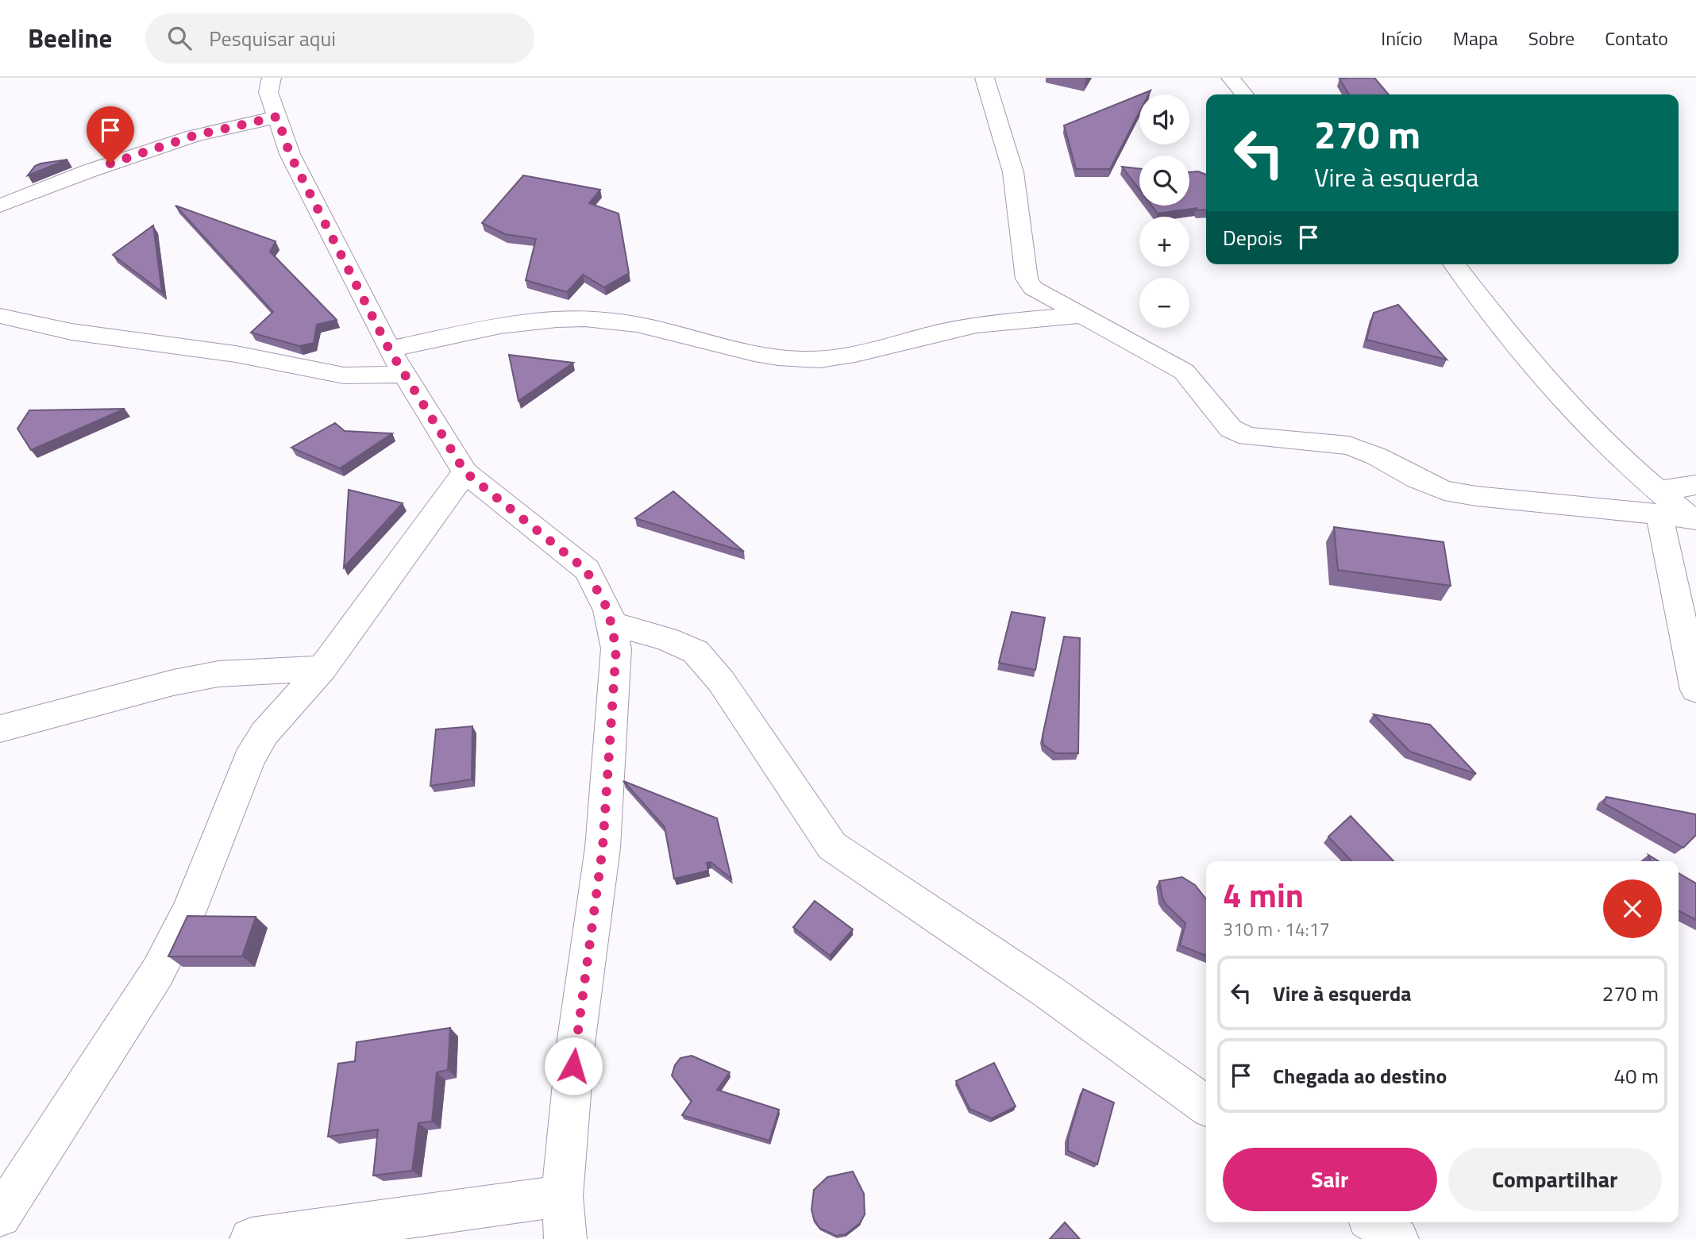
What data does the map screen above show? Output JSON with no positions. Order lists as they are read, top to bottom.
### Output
{
  "page": {
    "header": "Beeline",
    "search": "Pesquisar aqui",
    "nav": [
      "Início",
      "Mapa",
      "Sobre",
      "Contato"
    ],
    "map_buttons": ["+", "−"],
    "turn": ["270 m", "Vire à esquerda"],
    "then": "Depois",
    "heading": ["4 min", "310 m · 14:17"],
    "list": [
      {
        "name": "Vire à esquerda",
        "value": "270 m"
      },
      {
        "name": "Chegada ao destino",
        "value": "40 m"
      }
    ],
    "buttons": ["Sair", "Compartilhar"]
  }
}
